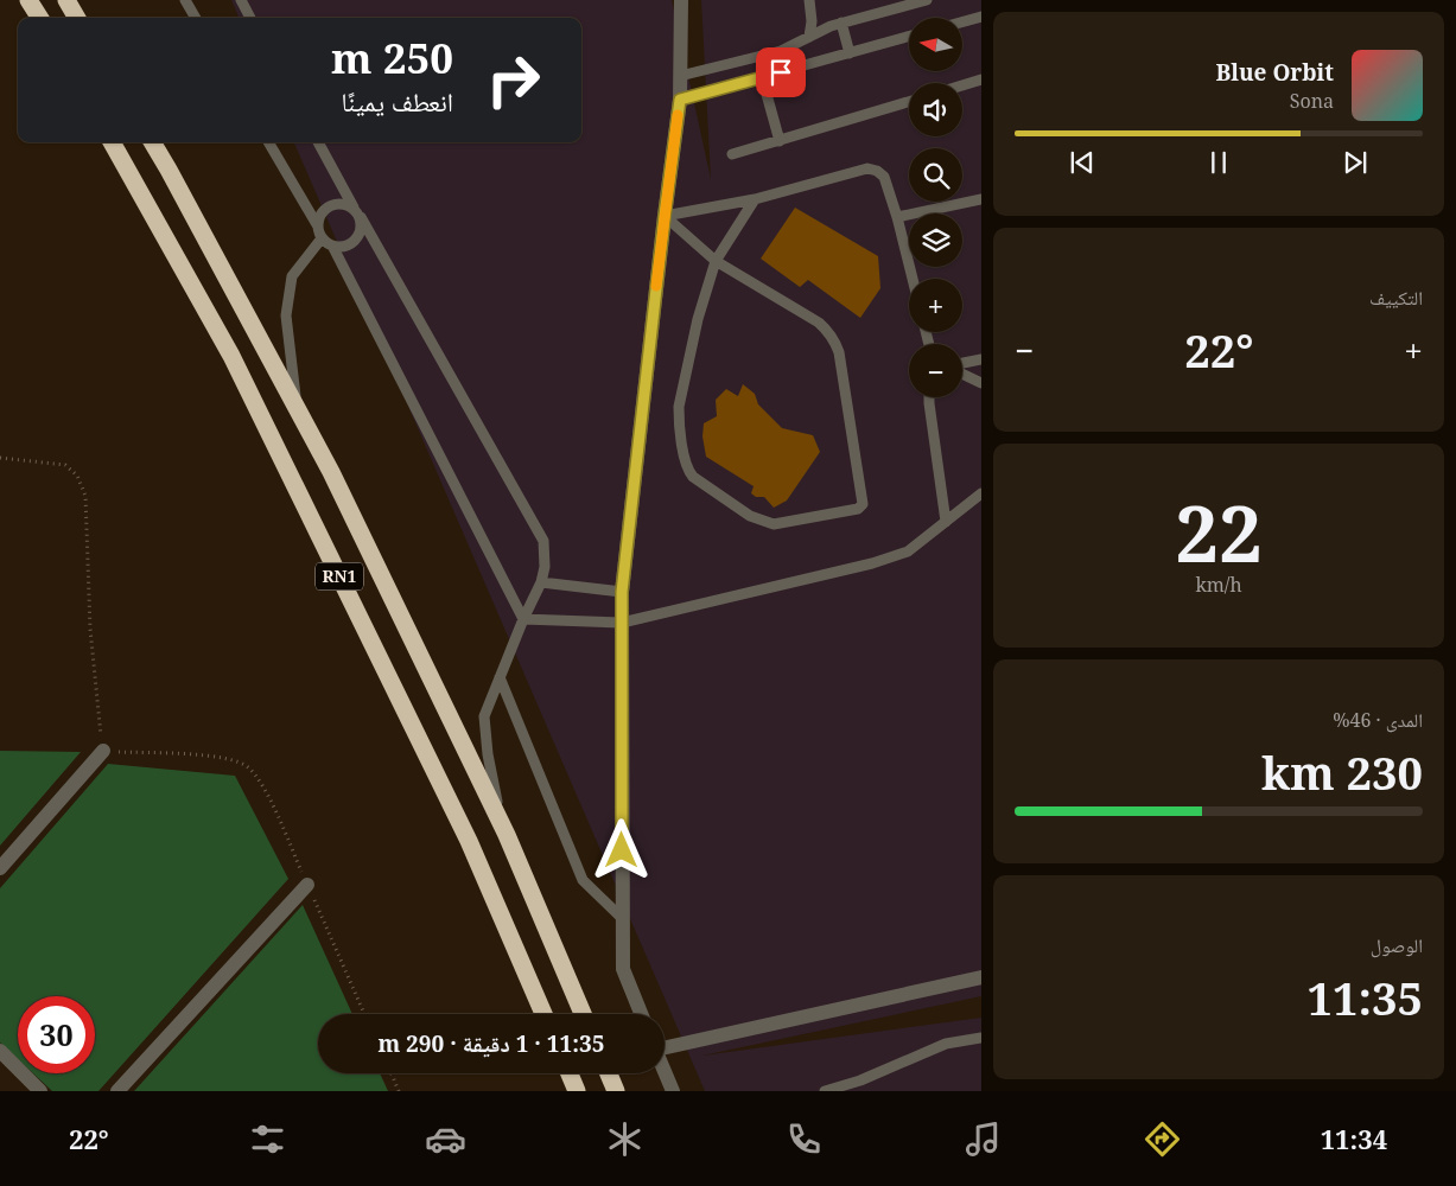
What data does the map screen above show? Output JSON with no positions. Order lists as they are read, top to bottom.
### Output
{
  "streets": {
    "highway": ["RN1"]
  },
  "north": "left",
  "page": {
    "map_buttons": ["+", "−"],
    "turn": ["250 m", "انعطف يمينًا"],
    "song": ["Blue Orbit", "Sona"],
    "tile": [
      "التكييف",
      ["22", "km/h"],
      ["المدى · 46%", "230 km"],
      ["الوصول", "11:35"]
    ],
    "heat": ["−", "22°", "+"],
    "limit": "30",
    "trip": "11:35 · 1 دقيقة · 290 m",
    "tabs": ["11:34", "22°"]
  }
}
